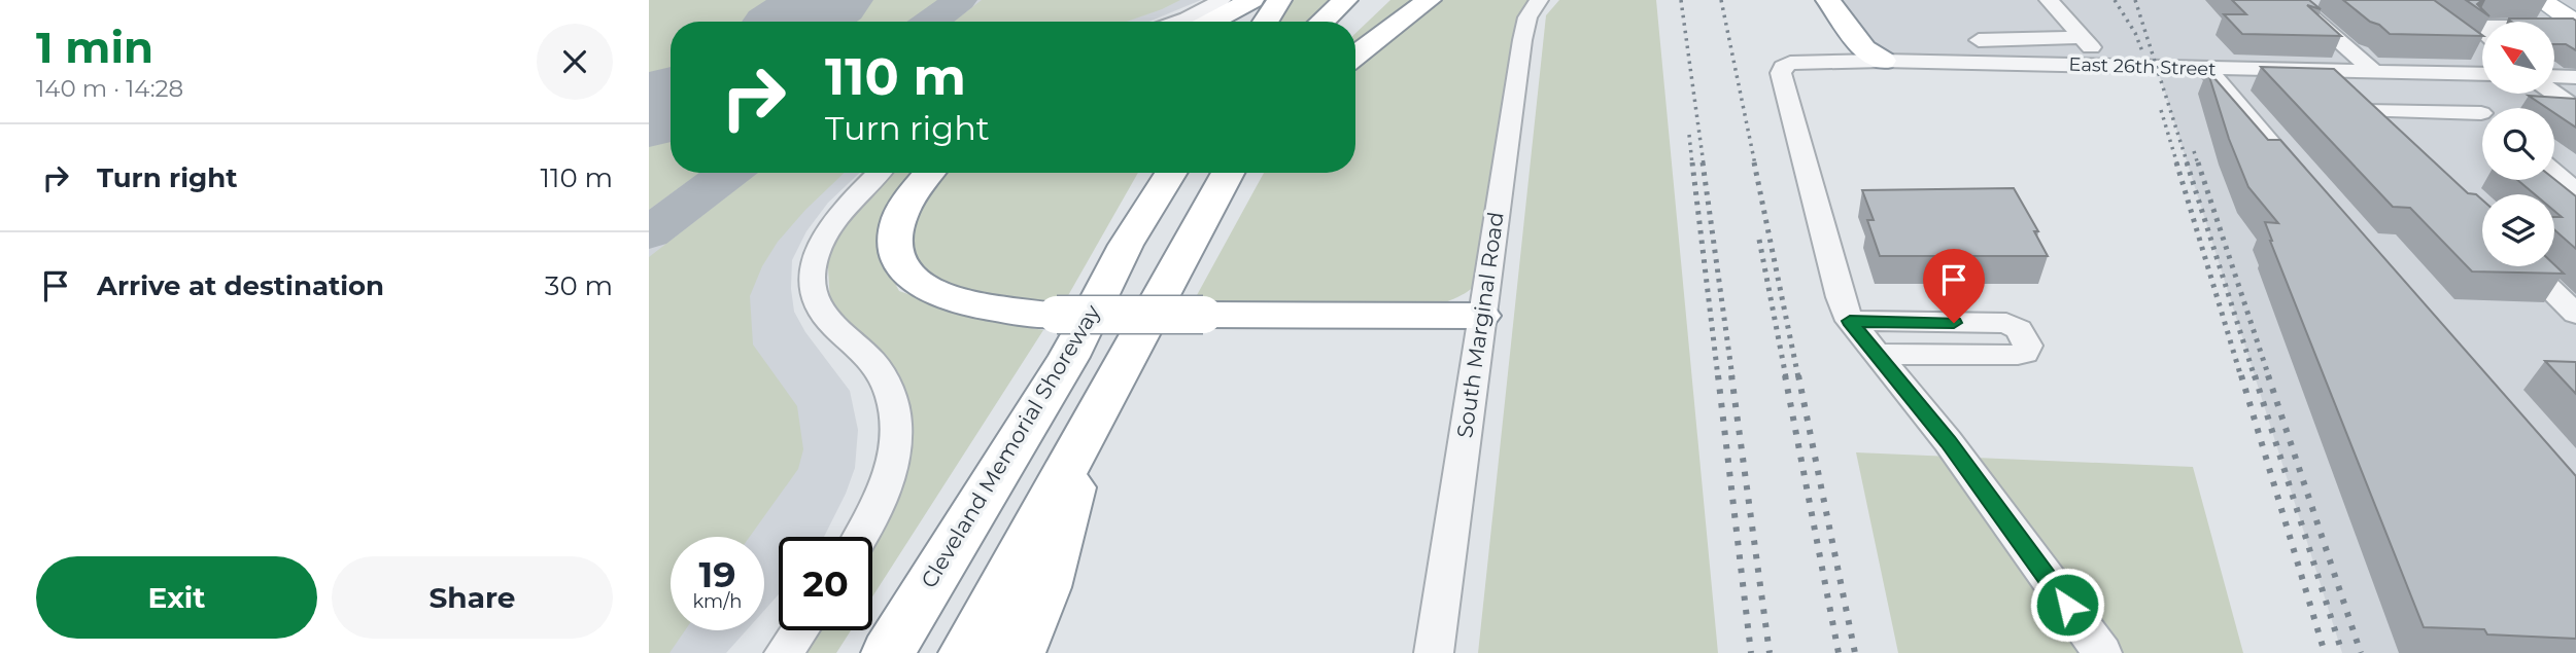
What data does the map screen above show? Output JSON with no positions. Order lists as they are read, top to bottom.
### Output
{
  "streets": {
    "highway": ["Cleveland Memorial Shoreway"],
    "street": ["East 26th Street", "South Marginal Road"]
  },
  "north": "top left",
  "page": {
    "heading": ["1 min", "140 m · 14:28"],
    "turn": ["110 m", "Turn right"],
    "list": [
      {
        "name": "Turn right",
        "value": "110 m"
      },
      {
        "name": "Arrive at destination",
        "value": "30 m"
      }
    ],
    "speed": "19 km/h",
    "limit": "20",
    "buttons": ["Exit", "Share"]
  }
}
